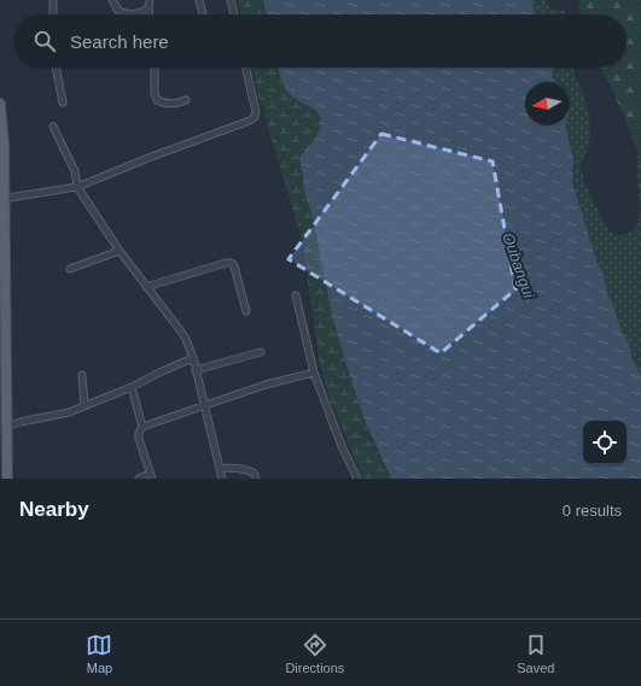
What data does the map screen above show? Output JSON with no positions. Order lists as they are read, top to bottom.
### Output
{
  "water": ["Oubangui"],
  "north": "left",
  "page": {
    "search": "Search here",
    "heading": ["Nearby", "0 results"],
    "nav": ["Map", "Directions", "Saved"]
  }
}
